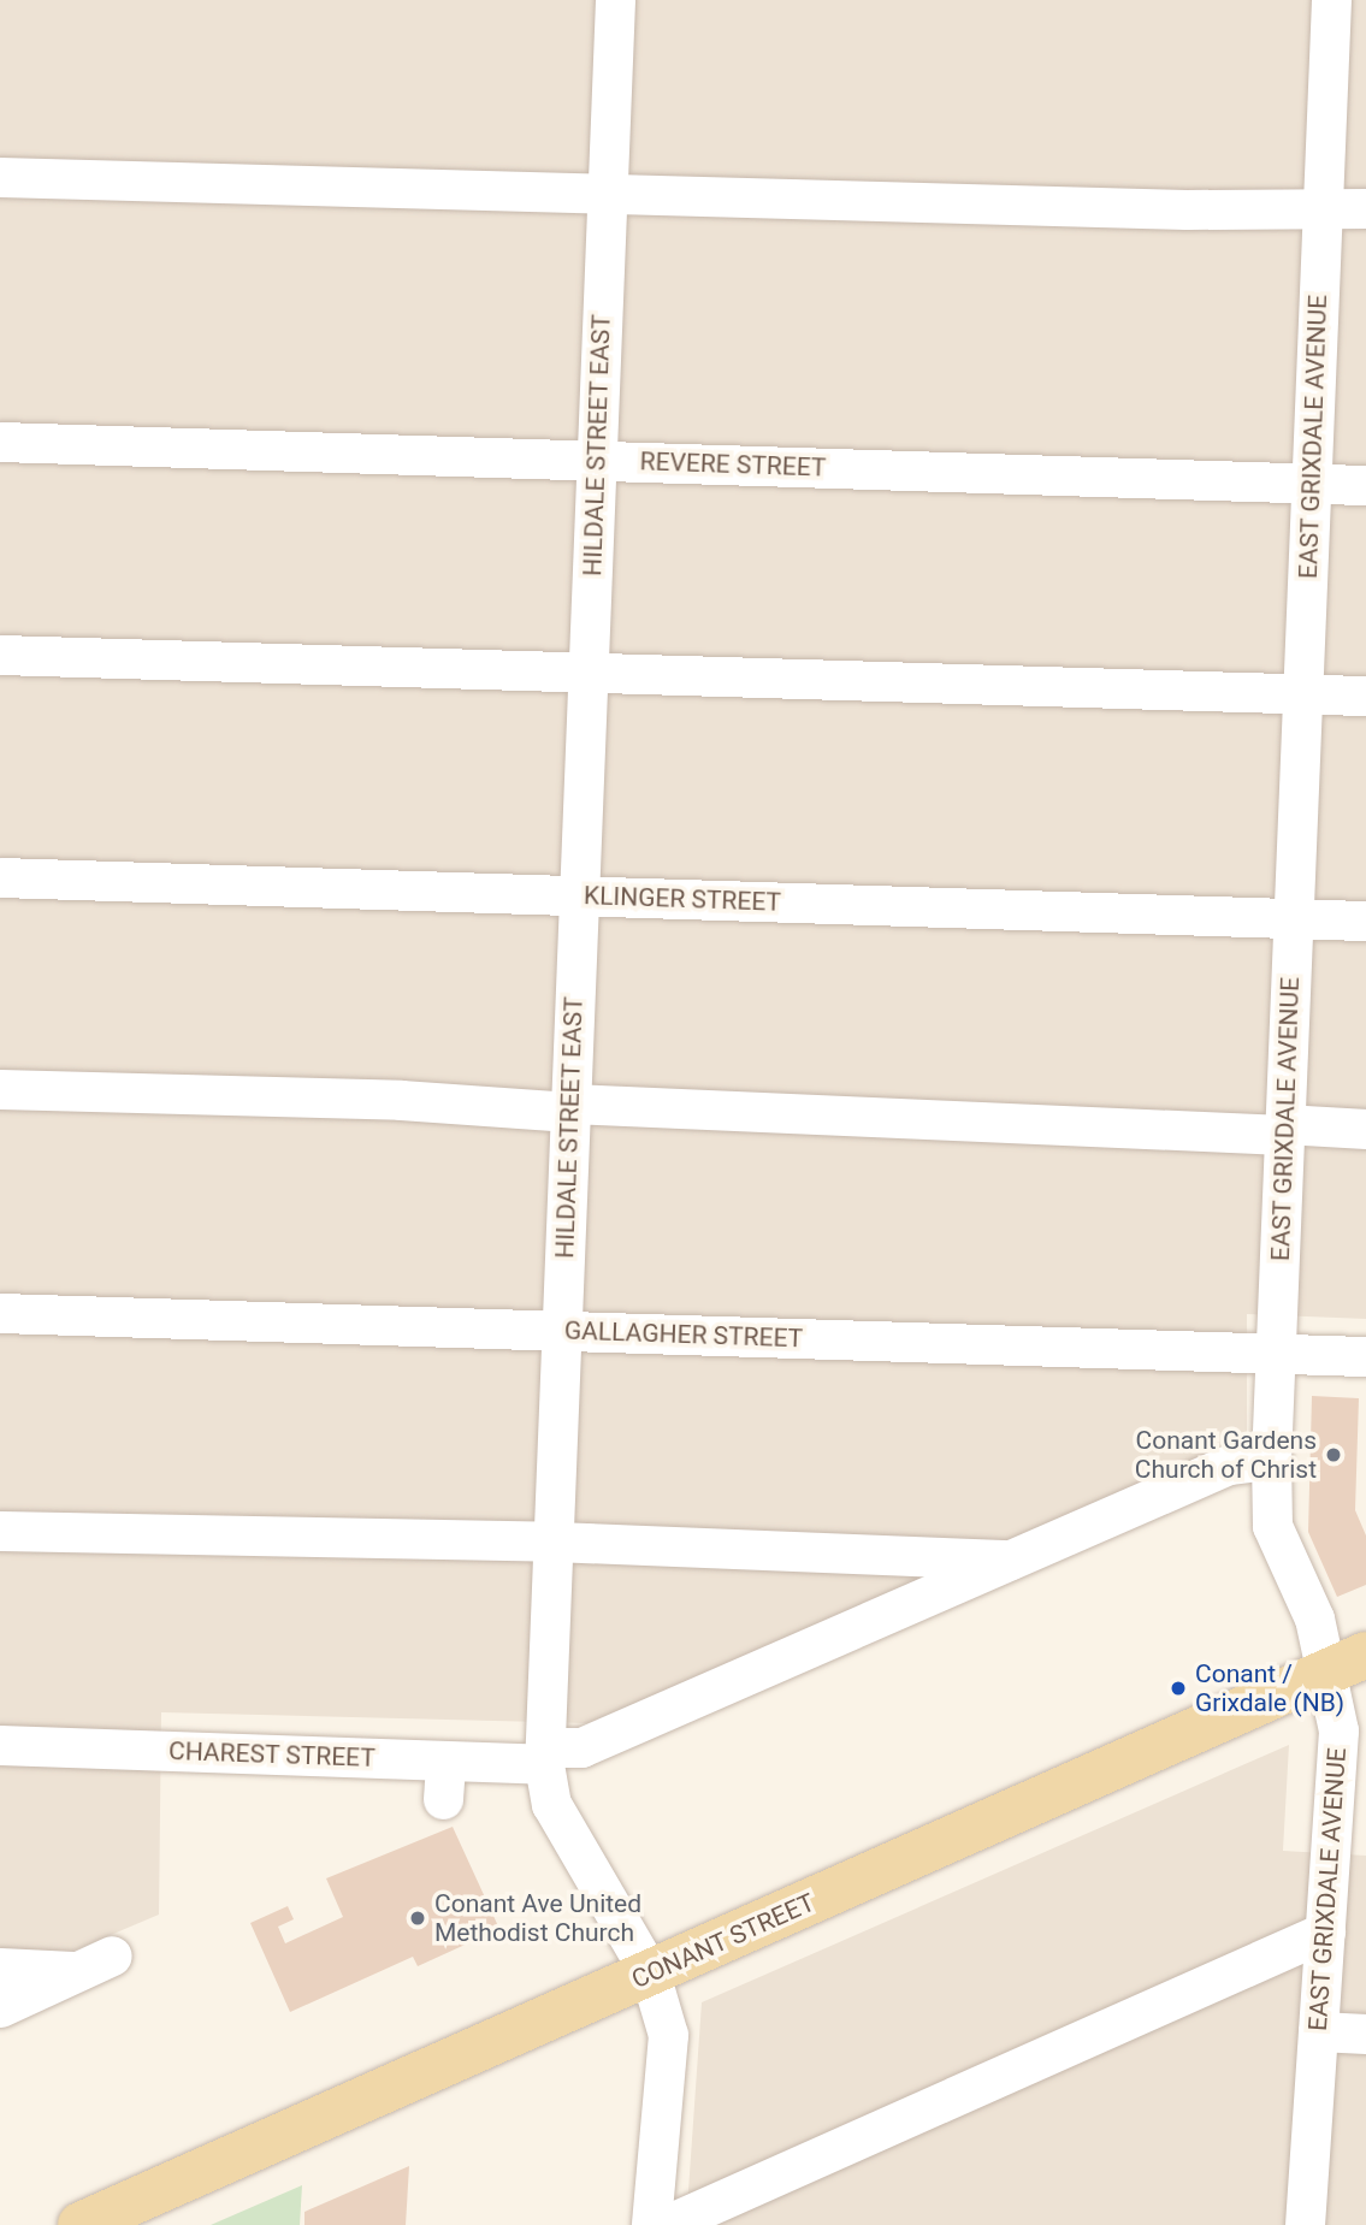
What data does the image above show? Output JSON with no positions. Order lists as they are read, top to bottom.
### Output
{
  "streets": {
    "main road": ["CONANT STREET"],
    "street": [
      "EAST GRIXDALE AVENUE",
      "HILDALE STREET EAST",
      "REVERE STREET",
      "KLINGER STREET",
      "GALLAGHER STREET",
      "CHAREST STREET"
    ]
  },
  "crossings": [
    ["EAST GRIXDALE AVENUE", "REVERE STREET"],
    ["EAST GRIXDALE AVENUE", "KLINGER STREET"],
    ["EAST GRIXDALE AVENUE", "GALLAGHER STREET"],
    ["EAST GRIXDALE AVENUE", "CHAREST STREET"],
    ["EAST GRIXDALE AVENUE", "CONANT STREET"],
    ["HILDALE STREET EAST", "REVERE STREET"],
    ["HILDALE STREET EAST", "KLINGER STREET"],
    ["HILDALE STREET EAST", "GALLAGHER STREET"],
    ["HILDALE STREET EAST", "CHAREST STREET"],
    ["HILDALE STREET EAST", "CONANT STREET"]
  ],
  "places": ["Conant Gardens Church of Christ", "Conant / Grixdale (NB)", "Conant Ave United Methodist Church"]
}
